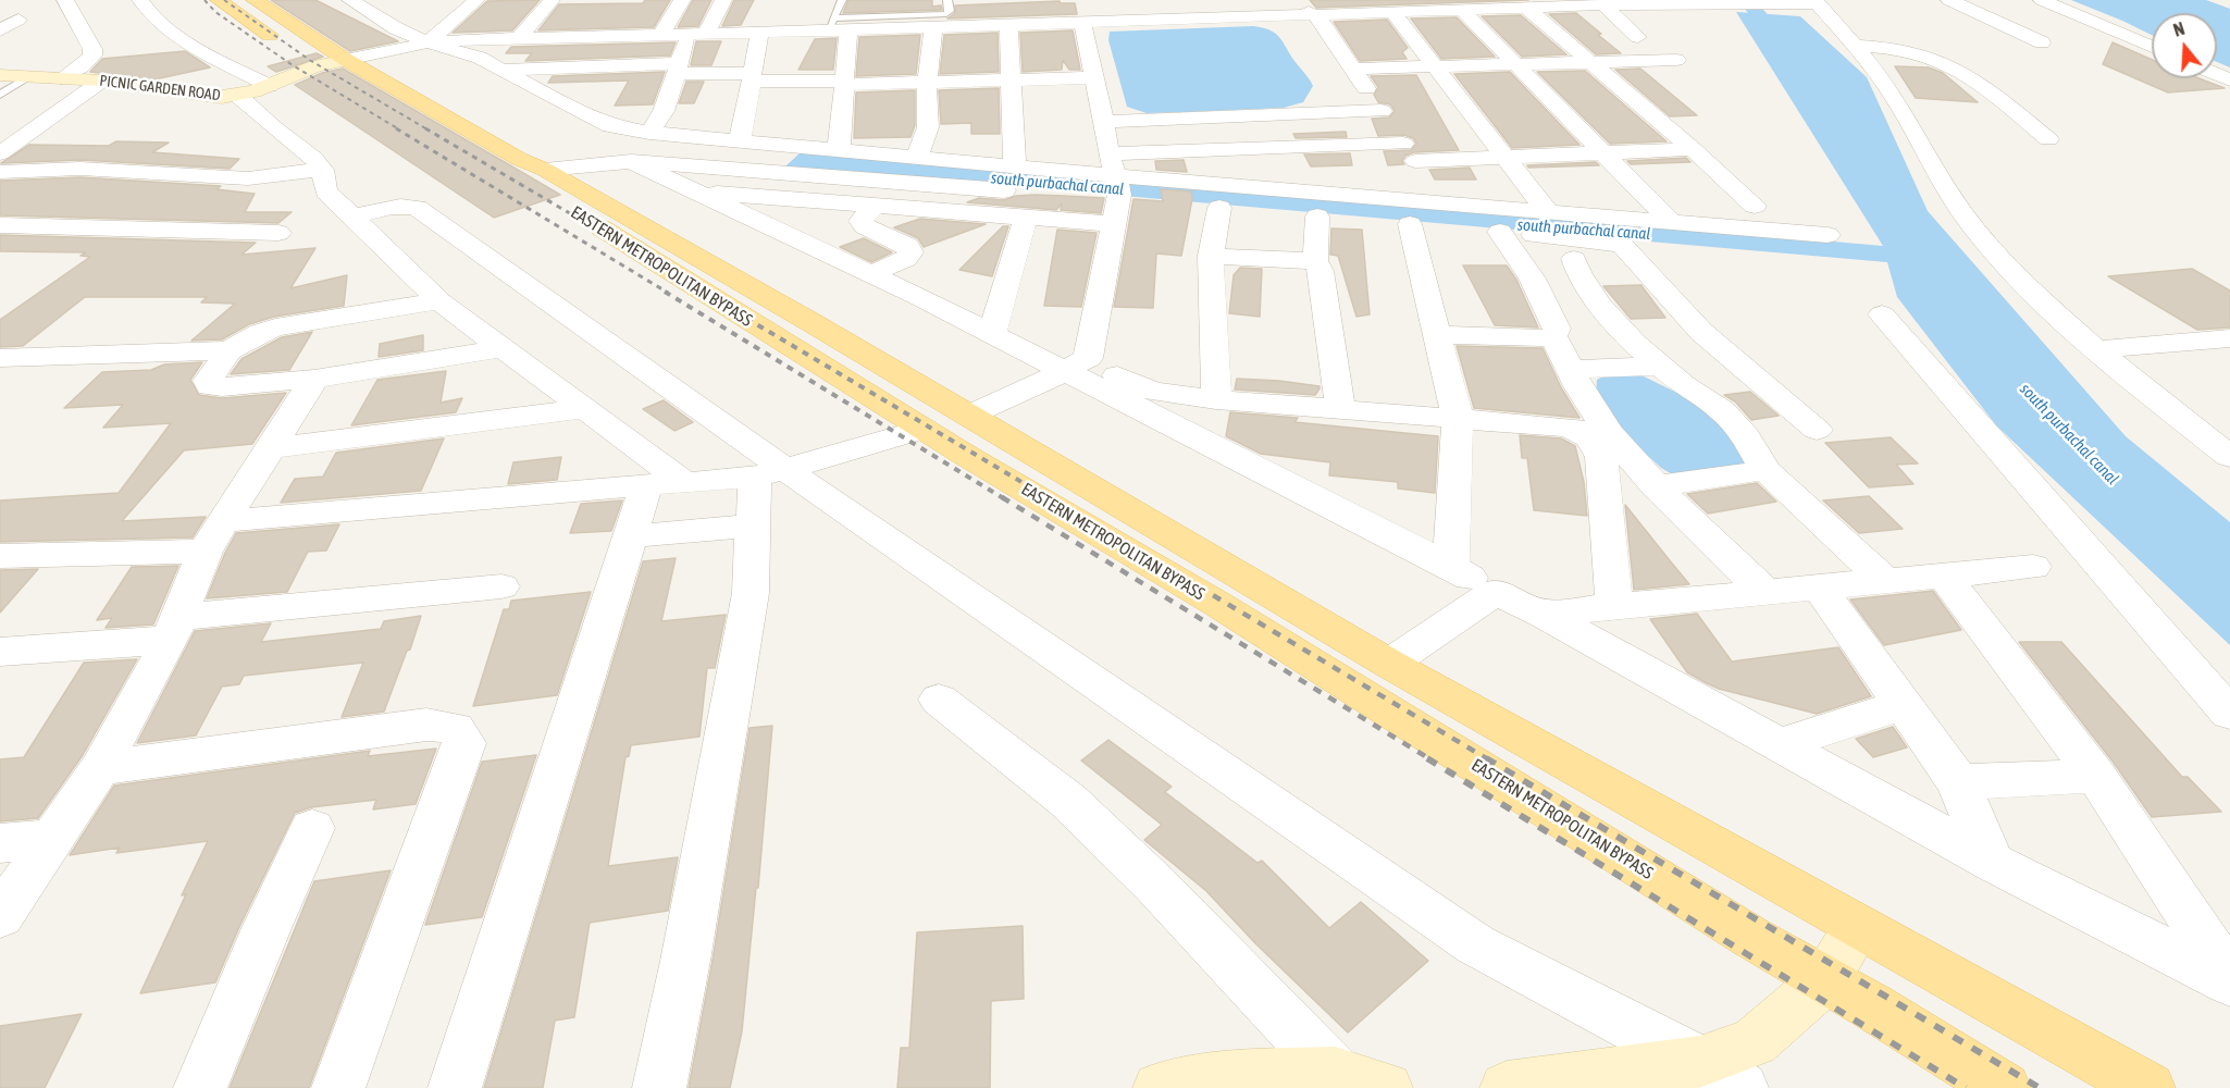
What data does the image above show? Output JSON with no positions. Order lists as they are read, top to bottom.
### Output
{
  "streets": {
    "main road": ["PICNIC GARDEN ROAD", "EASTERN METROPOLITAN BYPASS"]
  },
  "crossings": [
    ["PICNIC GARDEN ROAD", "EASTERN METROPOLITAN BYPASS"]
  ],
  "water": ["south purbachal canal"],
  "north": "top"
}
